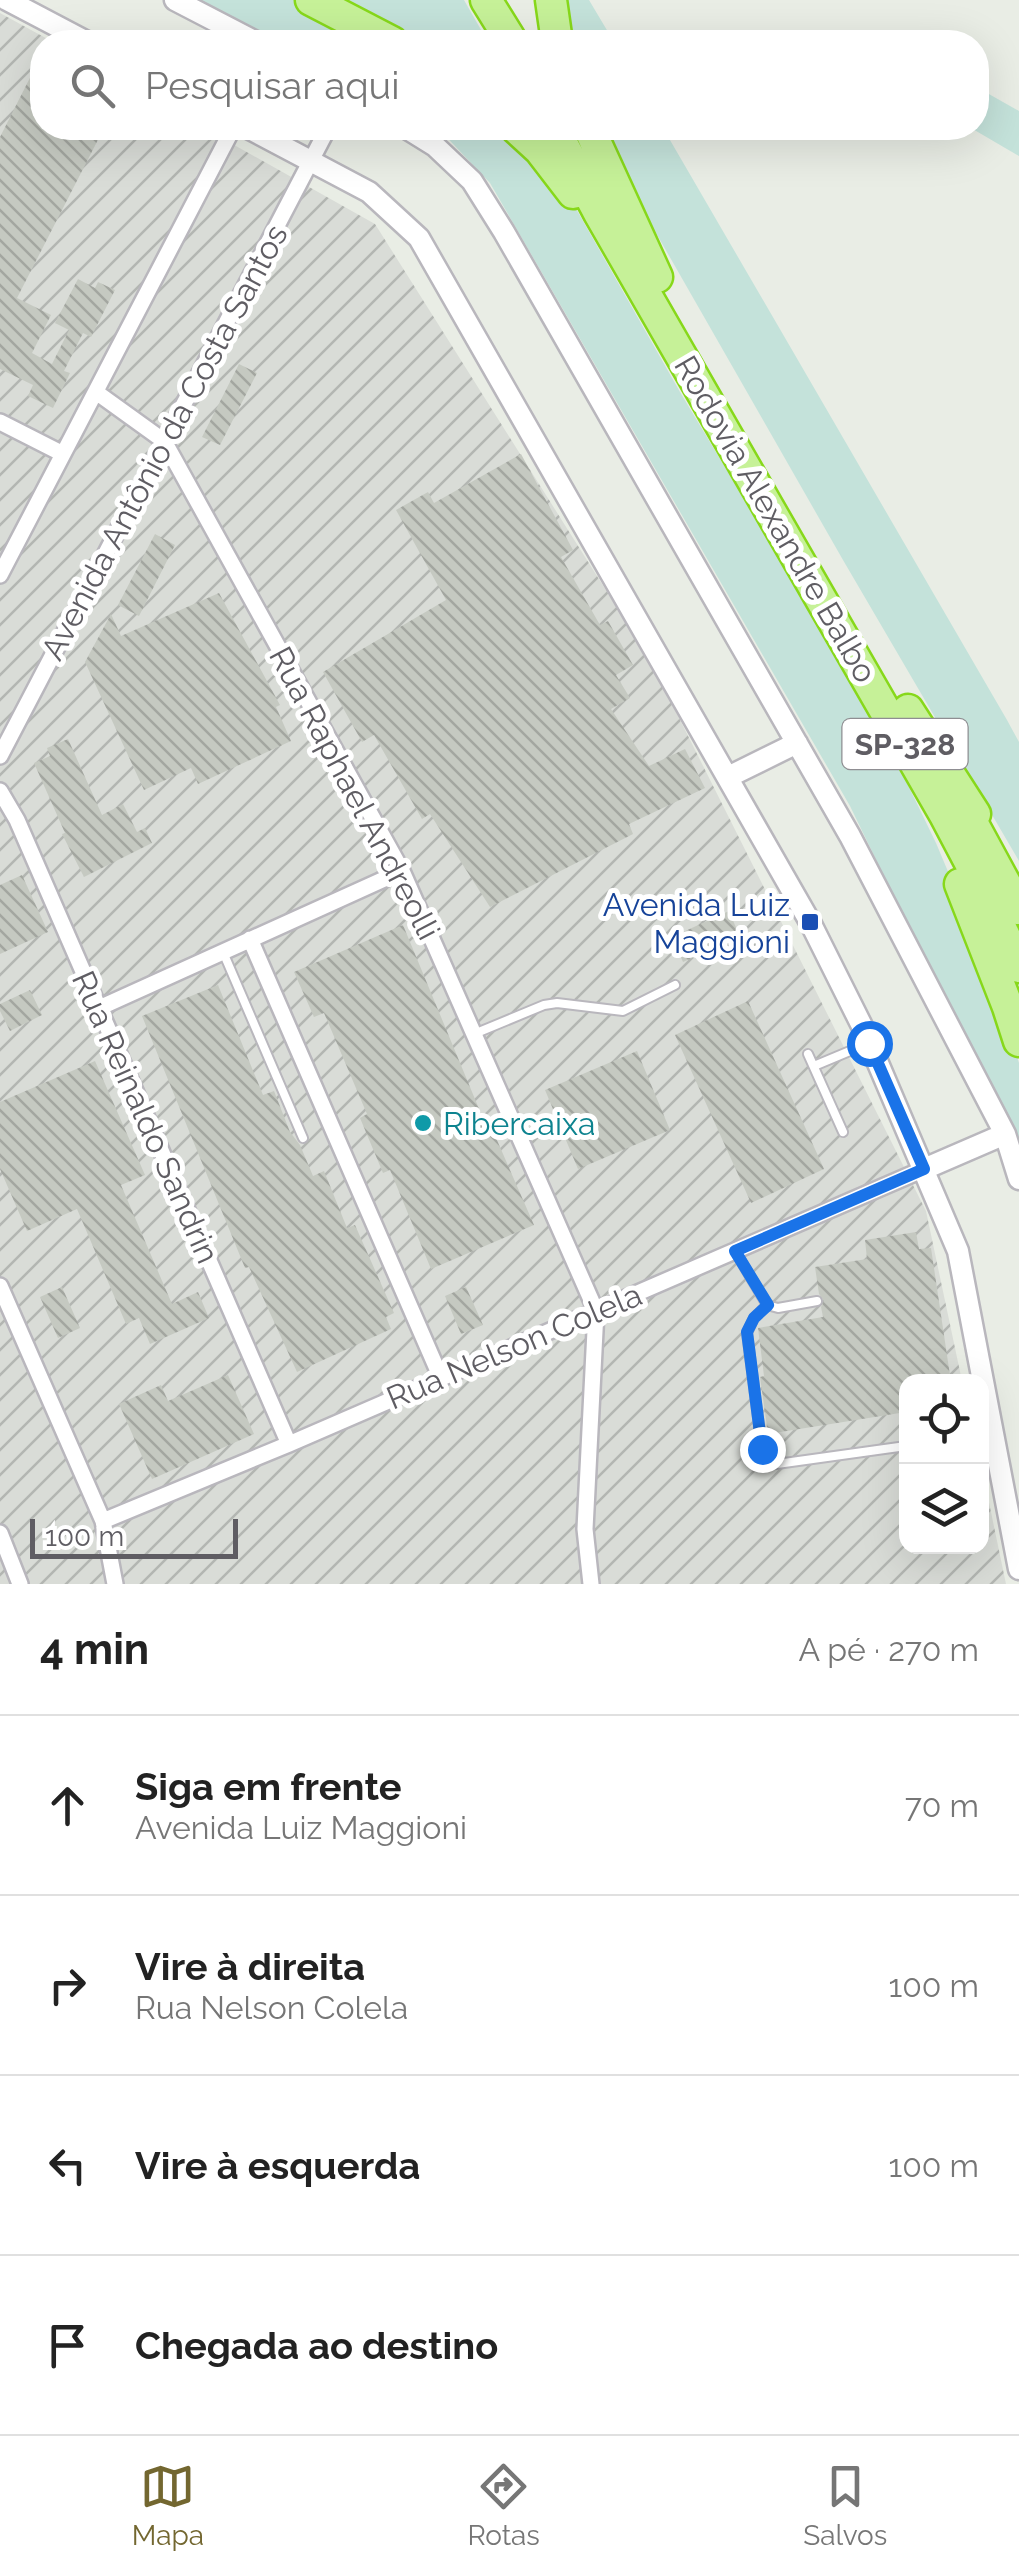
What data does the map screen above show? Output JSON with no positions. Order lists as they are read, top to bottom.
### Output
{
  "streets": {
    "highway": ["Rodovia Alexandre Balbo", "SP-328"],
    "street": [
      "Avenida Antônio da Costa Santos",
      "Rua Raphael Andreolli",
      "Rua Reinaldo Sandrin",
      "Rua Nelson Colela"
    ]
  },
  "crossings": [
    ["Avenida Antônio da Costa Santos", "Rua Raphael Andreolli"],
    ["Rua Raphael Andreolli", "Rua Nelson Colela"],
    ["Rua Reinaldo Sandrin", "Rua Nelson Colela"]
  ],
  "places": {
    "transit": ["Avenida Luiz Maggioni"],
    "other": ["Ribercaixa"]
  },
  "scale_bar": "100 m",
  "page": {
    "search": "Pesquisar aqui",
    "scale": "100 m",
    "heading": ["4 min", "A pé · 270 m"],
    "list": [
      ["Siga em frente", "Avenida Luiz Maggioni", "70 m"],
      ["Vire à direita", "Rua Nelson Colela", "100 m"],
      ["Vire à esquerda", "100 m"],
      "Chegada ao destino"
    ],
    "nav": ["Mapa", "Rotas", "Salvos"]
  }
}
